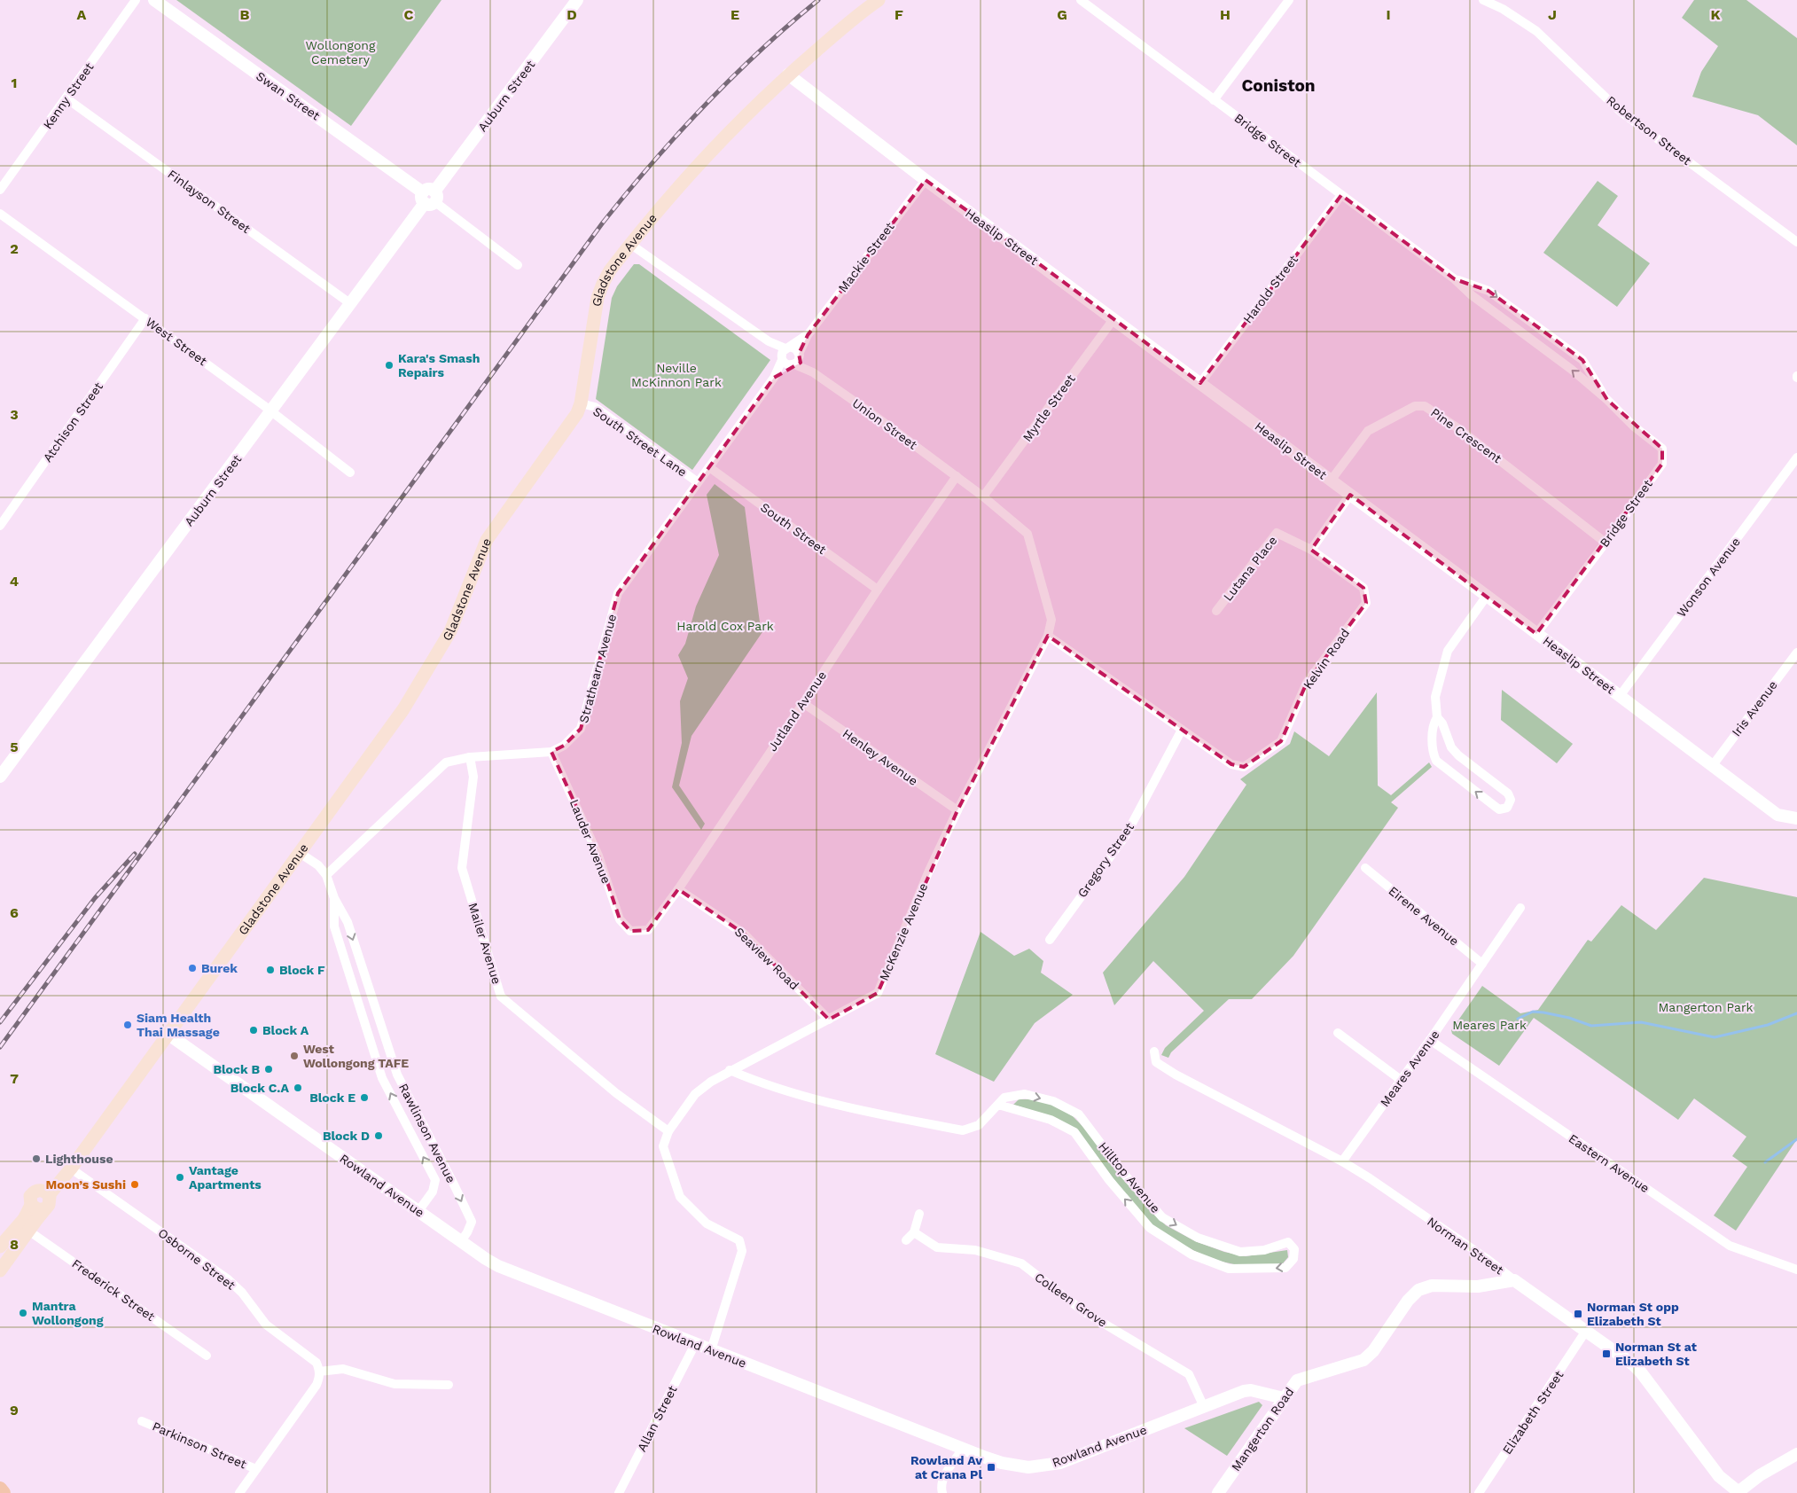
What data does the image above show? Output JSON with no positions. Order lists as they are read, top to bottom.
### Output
{
  "streets": {
    "main road": ["Gladstone Avenue"],
    "street": [
      "Kenny Street",
      "Swan Street",
      "Auburn Street",
      "Robertson Street",
      "Bridge Street",
      "Finlayson Street",
      "Heaslip Street",
      "Mackie Street",
      "Harold Street",
      "West Street",
      "Myrtle Street",
      "Atchison Street",
      "Union Street",
      "Pine Crescent",
      "South Street Lane",
      "South Street",
      "Lutana Place",
      "Wonson Avenue",
      "Kelvin Road",
      "Strathearn Avenue",
      "Iris Avenue",
      "Jutland Avenue",
      "Henley Avenue",
      "Lauder Avenue",
      "Gregory Street",
      "Eirene Avenue",
      "McKenzie Avenue",
      "Mailer Avenue",
      "Seaview Road",
      "Meares Avenue",
      "Rawlinson Avenue",
      "Eastern Avenue",
      "Hilltop Avenue",
      "Rowland Avenue",
      "Norman Street",
      "Osborne Street",
      "Frederick Street",
      "Colleen Grove",
      "Elizabeth Street",
      "Allan Street",
      "Mangerton Road",
      "Parkinson Street"
    ]
  },
  "crossings": [
    ["Kenny Street", "Finlayson Street"],
    ["Swan Street", "Auburn Street"],
    ["Auburn Street", "Finlayson Street"],
    ["Auburn Street", "West Street"],
    ["Bridge Street", "Heaslip Street"],
    ["Bridge Street", "Harold Street"],
    ["Bridge Street", "Pine Crescent"],
    ["Heaslip Street", "Mackie Street"],
    ["Heaslip Street", "Gladstone Avenue"],
    ["Heaslip Street", "Harold Street"],
    ["Heaslip Street", "Myrtle Street"],
    ["Heaslip Street", "Pine Crescent"],
    ["Heaslip Street", "Wonson Avenue"],
    ["Heaslip Street", "Iris Avenue"],
    ["Gladstone Avenue", "South Street Lane"],
    ["Gladstone Avenue", "Rawlinson Avenue"],
    ["Gladstone Avenue", "Rowland Avenue"],
    ["Gladstone Avenue", "Osborne Street"],
    ["West Street", "Atchison Street"],
    ["Myrtle Street", "McKenzie Avenue"],
    ["Union Street", "Strathearn Avenue"],
    ["Union Street", "Jutland Avenue"],
    ["Union Street", "McKenzie Avenue"],
    ["South Street Lane", "Strathearn Avenue"],
    ["South Street", "Strathearn Avenue"],
    ["South Street", "Jutland Avenue"],
    ["Lutana Place", "Kelvin Road"],
    ["Kelvin Road", "Gregory Street"],
    ["Kelvin Road", "McKenzie Avenue"],
    ["Strathearn Avenue", "Lauder Avenue"],
    ["Strathearn Avenue", "Mailer Avenue"],
    ["Strathearn Avenue", "Rawlinson Avenue"],
    ["Jutland Avenue", "Henley Avenue"],
    ["Jutland Avenue", "Lauder Avenue"],
    ["Jutland Avenue", "McKenzie Avenue"],
    ["Jutland Avenue", "Seaview Road"],
    ["Henley Avenue", "McKenzie Avenue"],
    ["Eirene Avenue", "Meares Avenue"],
    ["McKenzie Avenue", "Mailer Avenue"],
    ["McKenzie Avenue", "Seaview Road"],
    ["McKenzie Avenue", "Hilltop Avenue"],
    ["McKenzie Avenue", "Rowland Avenue"],
    ["Meares Avenue", "Eastern Avenue"],
    ["Meares Avenue", "Norman Street"],
    ["Rawlinson Avenue", "Rowland Avenue"],
    ["Rowland Avenue", "Colleen Grove"],
    ["Rowland Avenue", "Allan Street"],
    ["Rowland Avenue", "Mangerton Road"],
    ["Norman Street", "Elizabeth Street"],
    ["Norman Street", "Mangerton Road"]
  ],
  "districts": ["Coniston"],
  "parks": [
    "Wollongong Cemetery",
    "Neville McKinnon Park",
    "Harold Cox Park",
    "Mangerton Park",
    "Meares Park"
  ],
  "places": {
    "other": [
      "Kara's Smash Repairs",
      "Burek",
      "Block F",
      "Siam Health Thai Massage",
      "Block A",
      "West Wollongong TAFE",
      "Block B",
      "Block C.A",
      "Block E",
      "Block D",
      "Lighthouse",
      "Vantage Apartments",
      "Moon’s Sushi",
      "Mantra Wollongong"
    ],
    "transit": ["Norman St opp Elizabeth St", "Norman St at Elizabeth St", "Rowland Av at Crana Pl"]
  },
  "grid": {
    "columns": [
      "A",
      "B",
      "C",
      "D",
      "E",
      "F",
      "G",
      "H",
      "I",
      "J",
      "K"
    ],
    "rows": [
      "1",
      "2",
      "3",
      "4",
      "5",
      "6",
      "7",
      "8",
      "9"
    ]
  }
}
